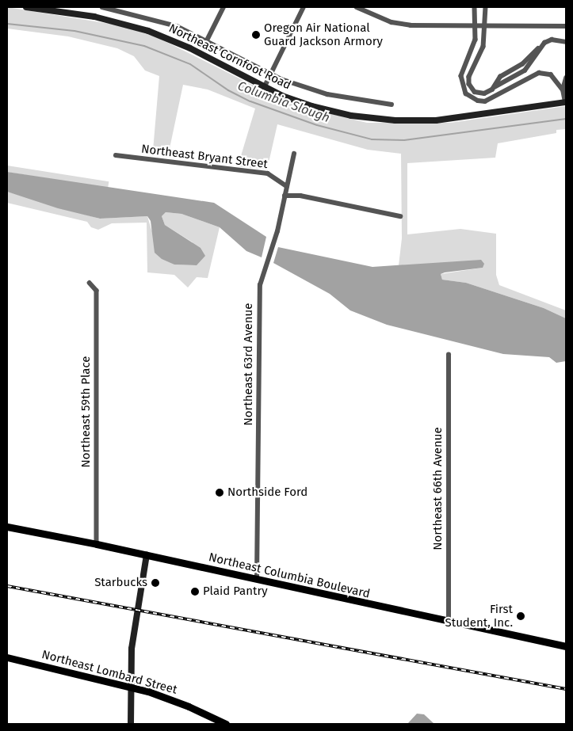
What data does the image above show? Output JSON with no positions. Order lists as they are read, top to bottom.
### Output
{
  "streets": {
    "main road": ["Northeast Columbia Boulevard", "Northeast Lombard Street"],
    "street": [
      "Northeast Cornfoot Road",
      "Northeast Bryant Street",
      "Northeast 63rd Avenue",
      "Northeast 59th Place",
      "Northeast 66th Avenue"
    ]
  },
  "crossings": [
    ["Northeast Bryant Street", "Northeast 63rd Avenue"],
    ["Northeast 63rd Avenue", "Northeast Columbia Boulevard"],
    ["Northeast 59th Place", "Northeast Columbia Boulevard"],
    ["Northeast 66th Avenue", "Northeast Columbia Boulevard"]
  ],
  "water": ["Columbia Slough"],
  "places": [
    "Oregon Air National Guard Jackson Armory",
    "Northside Ford",
    "Starbucks",
    "Plaid Pantry",
    "First Student, Inc."
  ]
}
